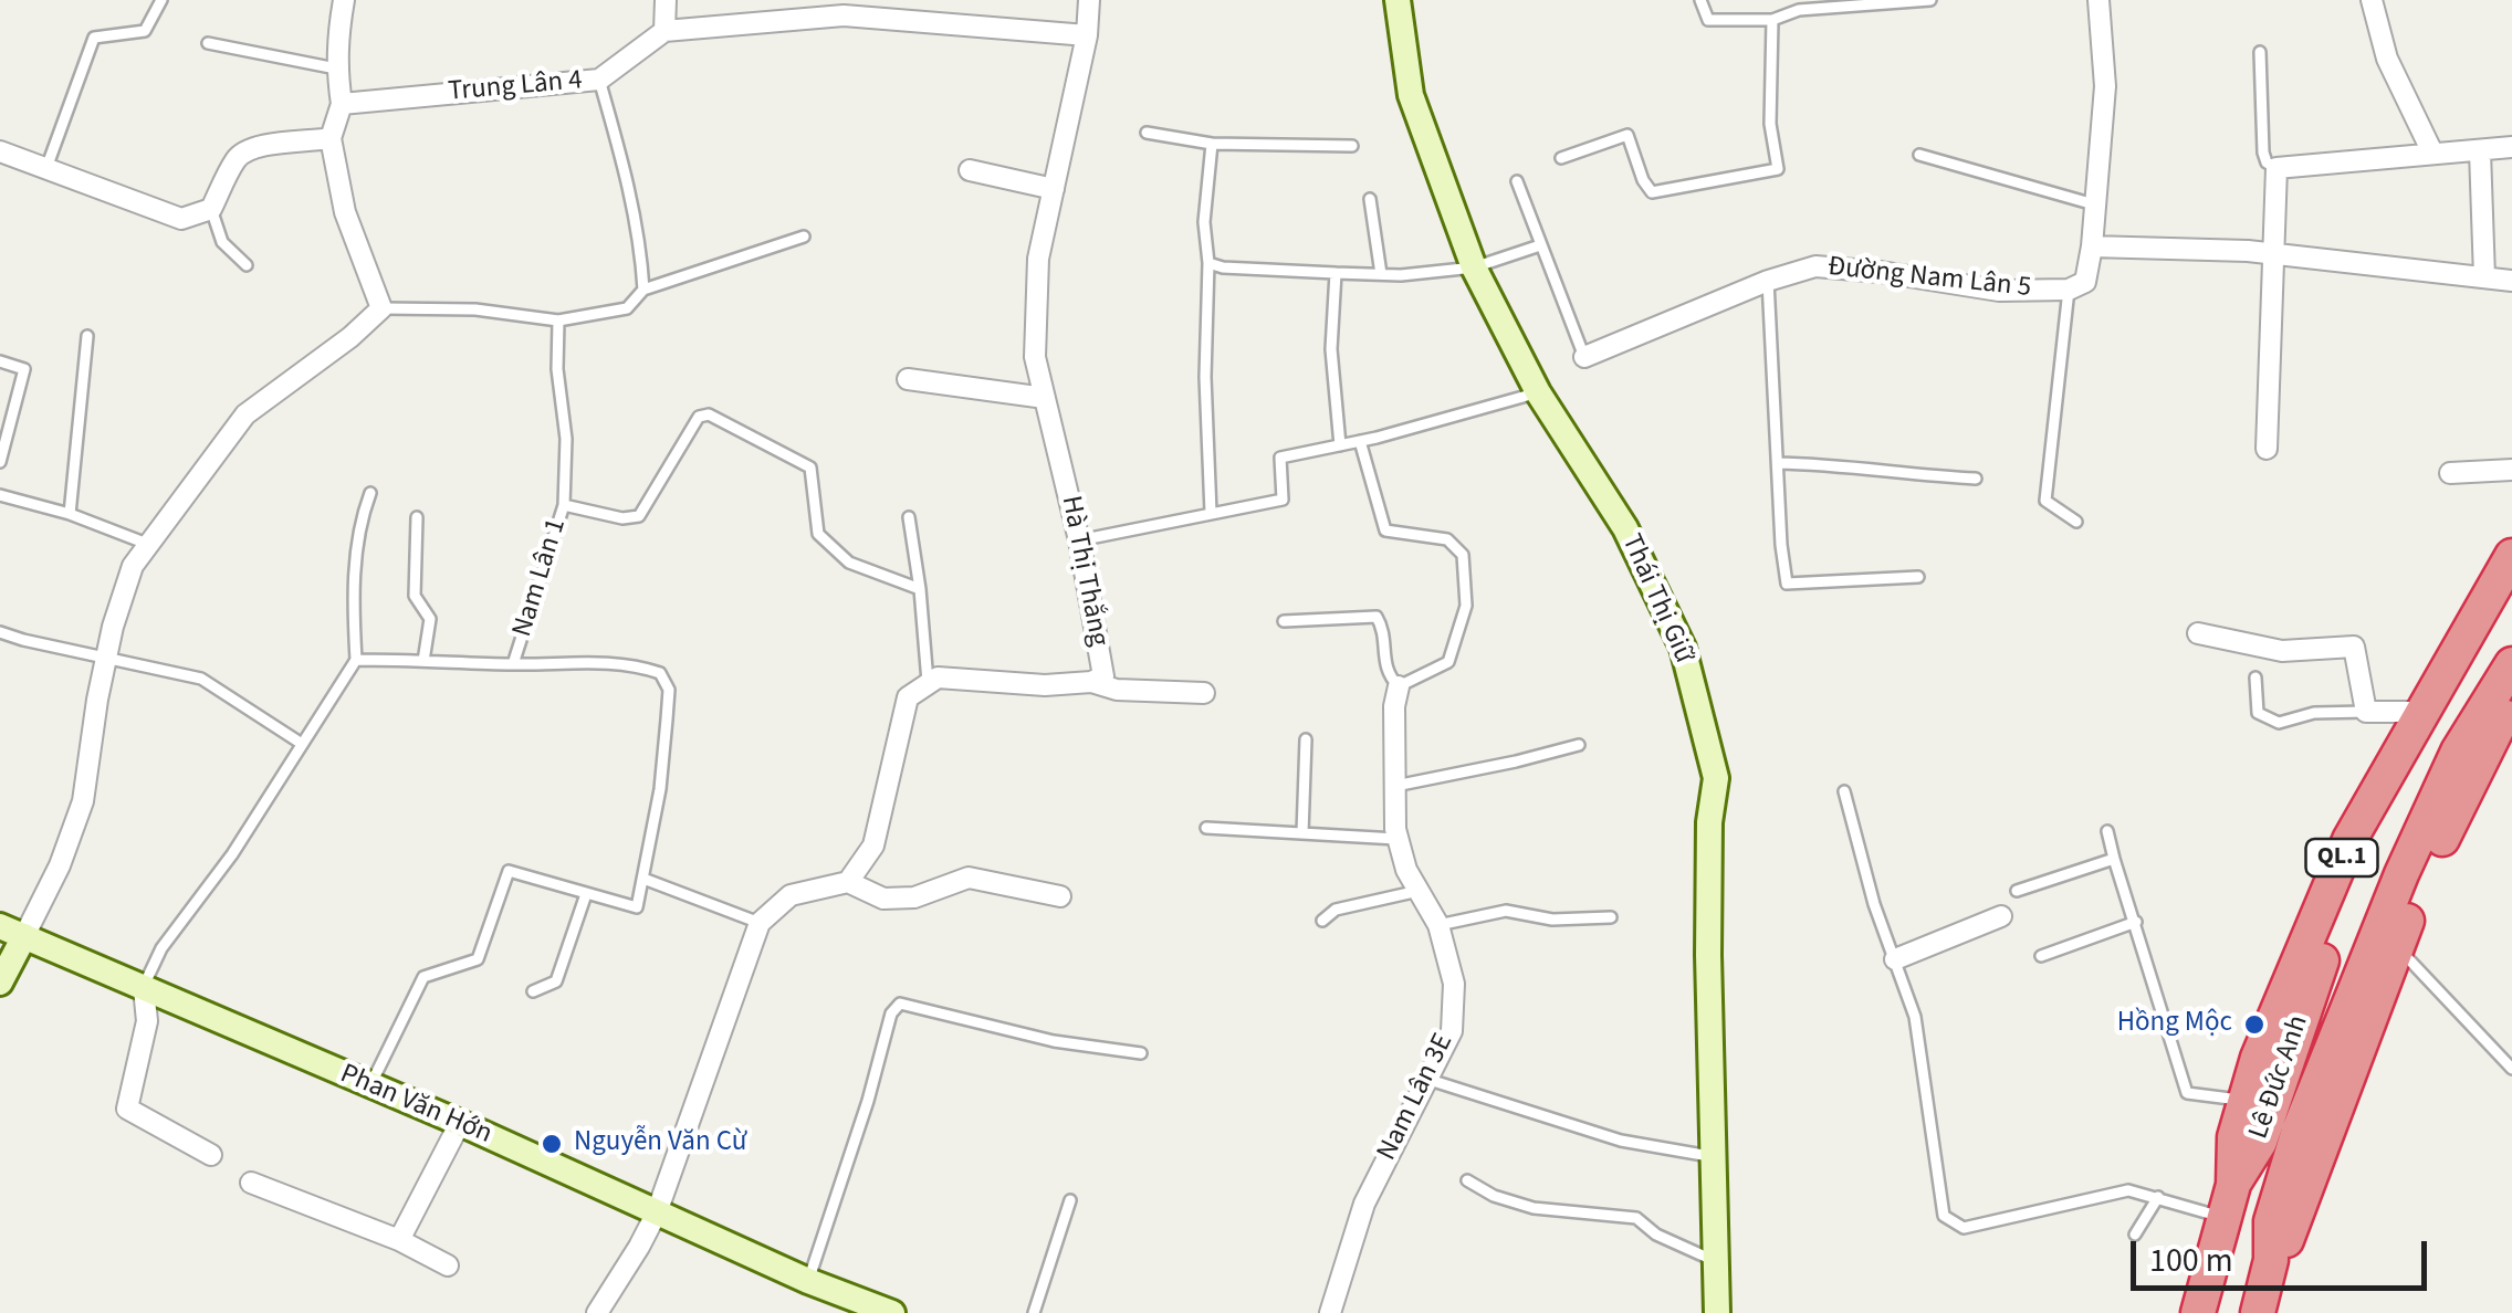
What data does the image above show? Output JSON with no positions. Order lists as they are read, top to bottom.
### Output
{
  "streets": {
    "highway": ["QL.1", "Lê Đức Anh"],
    "street": [
      "Trung Lân 4",
      "Đường Nam Lân 5",
      "Hà Thị Thắng",
      "Thái Thị Giữ",
      "Nam Lân 3E",
      "Phan Văn Hớn"
    ],
    "lane": ["Nam Lân 1"]
  },
  "crossings": [
    ["QL.1", "Lê Đức Anh"]
  ],
  "places": ["Hồng Mộc", "Nguyễn Văn Cừ"],
  "scale_bar": "100 m"
}
